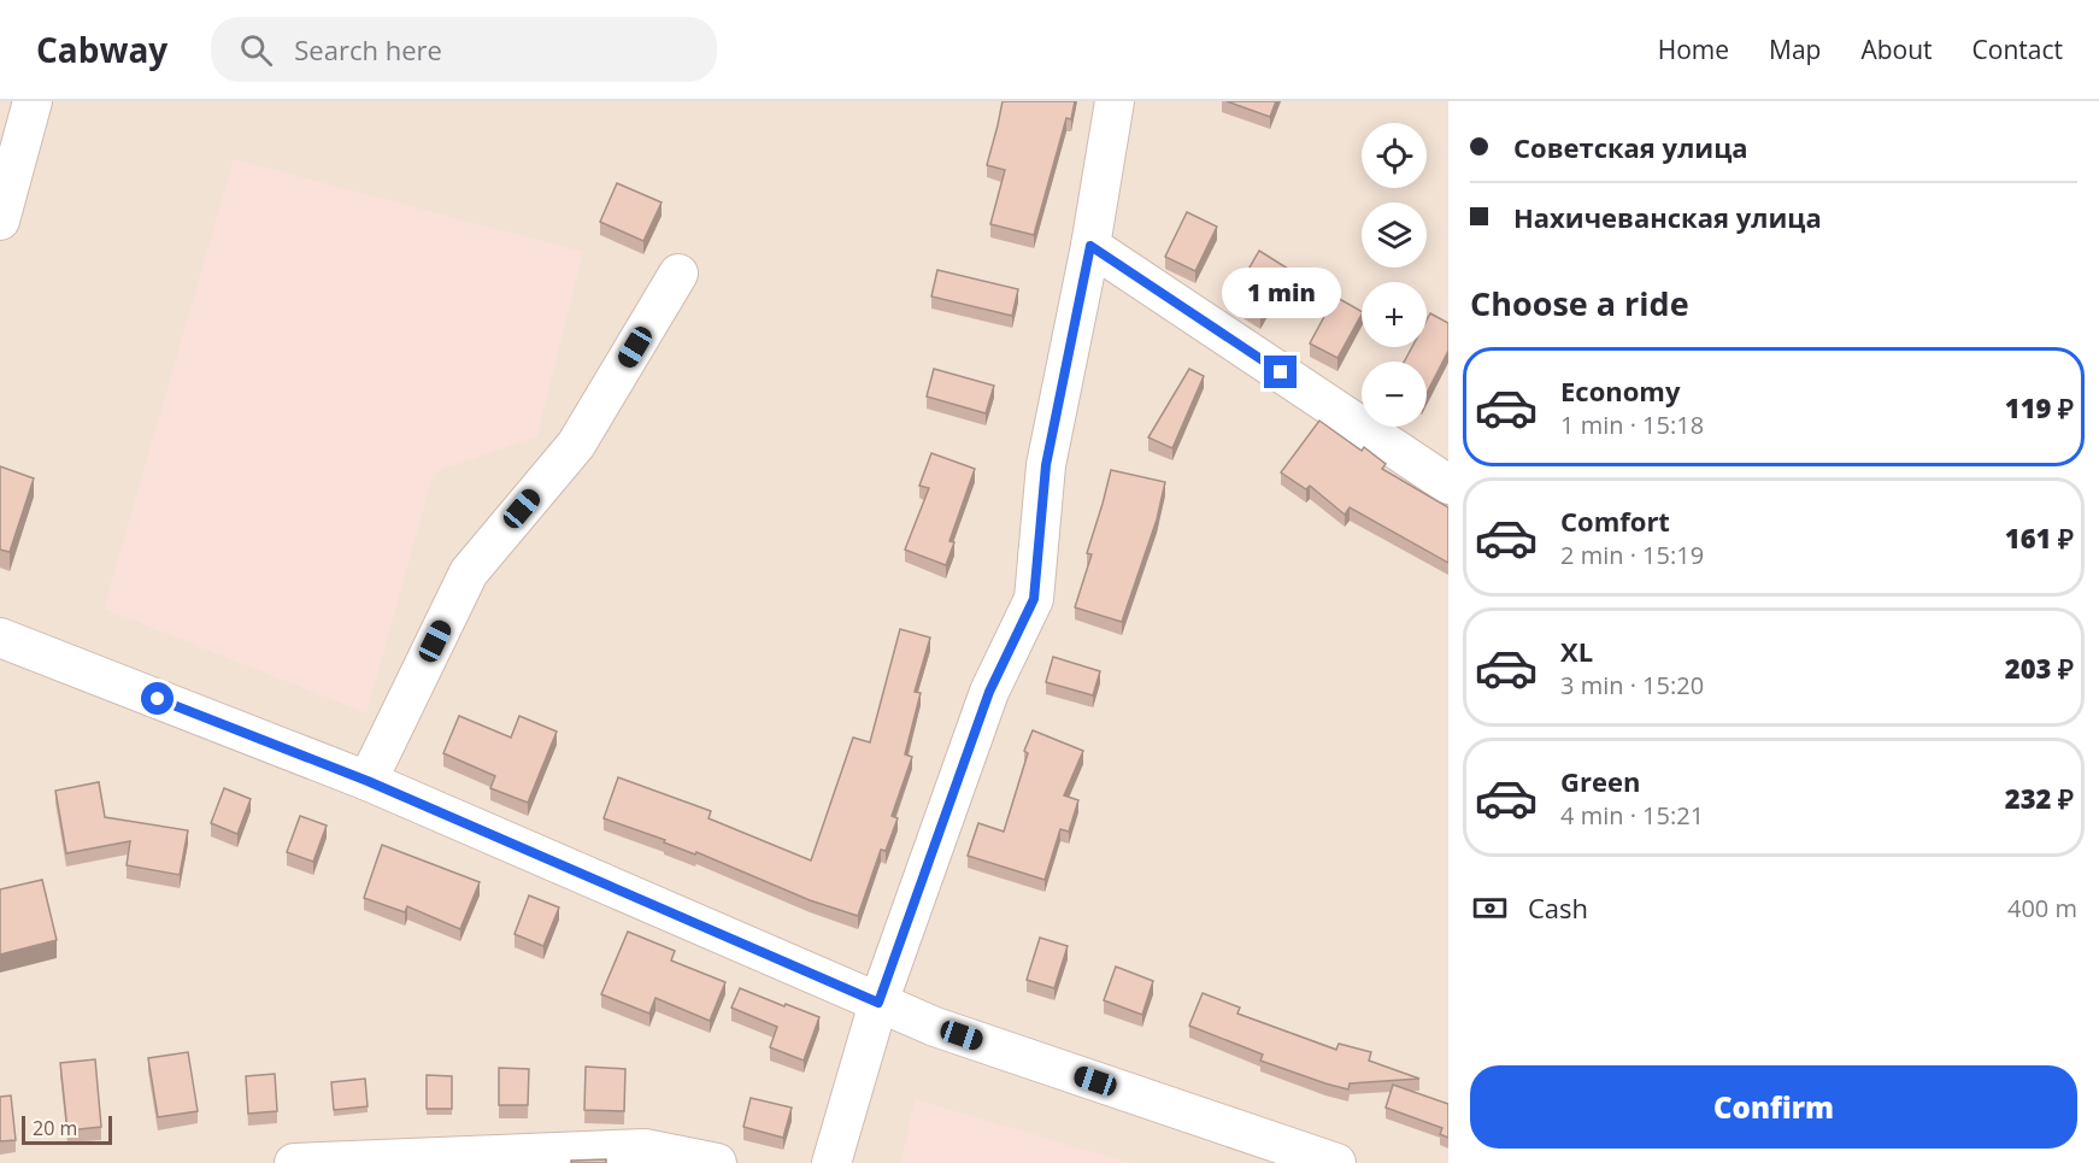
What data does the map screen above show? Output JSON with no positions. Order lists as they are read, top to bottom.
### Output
{
  "scale_bar": "20 m",
  "page": {
    "header": "Cabway",
    "search": "Search here",
    "nav": [
      "Home",
      "Map",
      "About",
      "Contact"
    ],
    "banner": ["Советская улица", "Нахичеванская улица"],
    "map_buttons": ["+", "−"],
    "heading": "Choose a ride",
    "bubble": "1 min",
    "list": [
      {
        "name": "Economy",
        "note": "1 min · 15:18",
        "value": "119 ₽"
      },
      {
        "name": "Comfort",
        "note": "2 min · 15:19",
        "value": "161 ₽"
      },
      {
        "name": "XL",
        "note": "3 min · 15:20",
        "value": "203 ₽"
      },
      {
        "name": "Green",
        "note": "4 min · 15:21",
        "value": "232 ₽"
      }
    ],
    "pay": ["Cash", "400 m"],
    "buttons": "Confirm",
    "scale": "20 m"
  }
}
